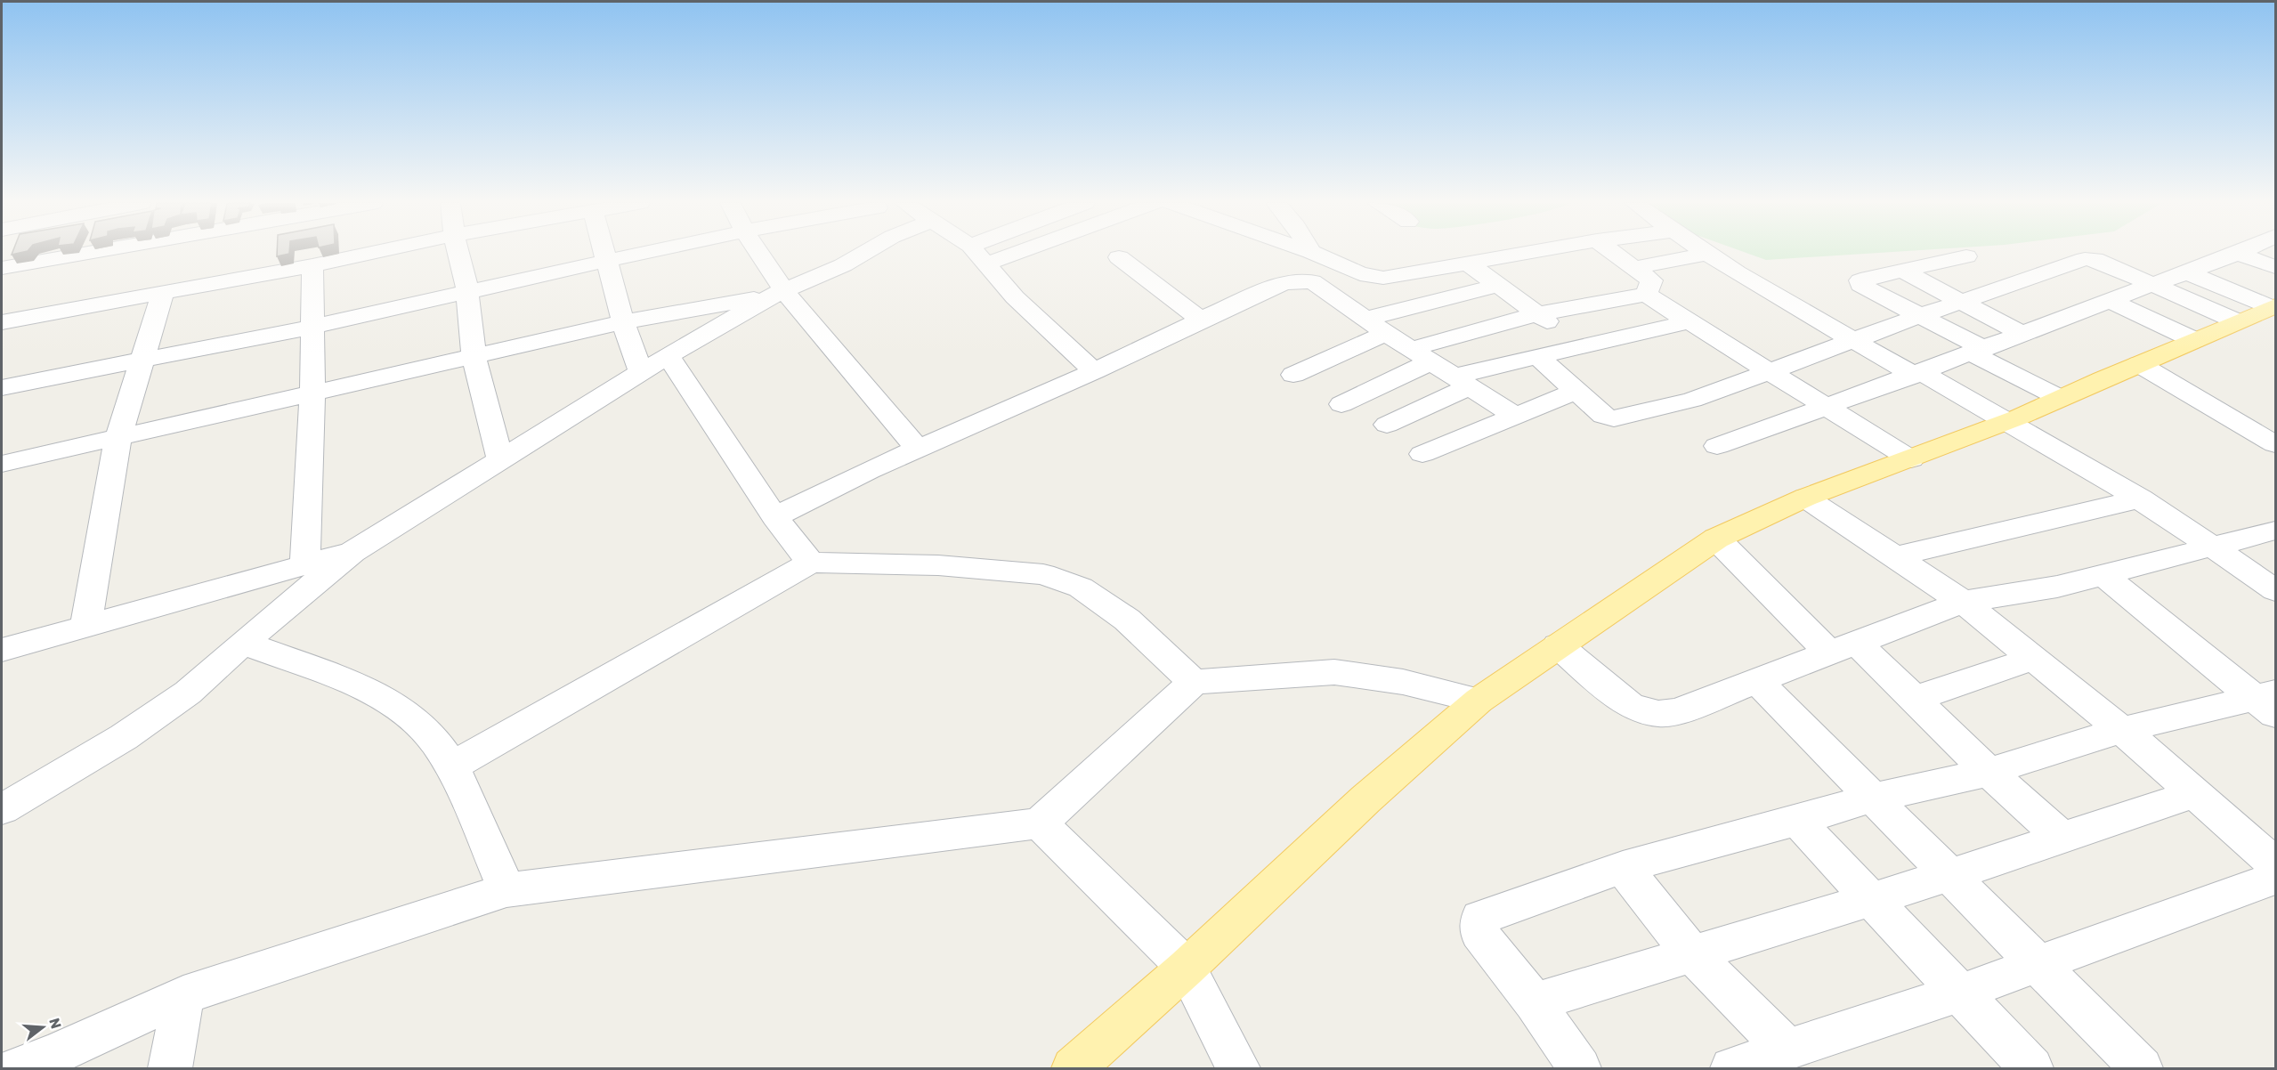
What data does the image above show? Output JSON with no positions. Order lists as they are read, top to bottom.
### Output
{
  "north": "right"
}
